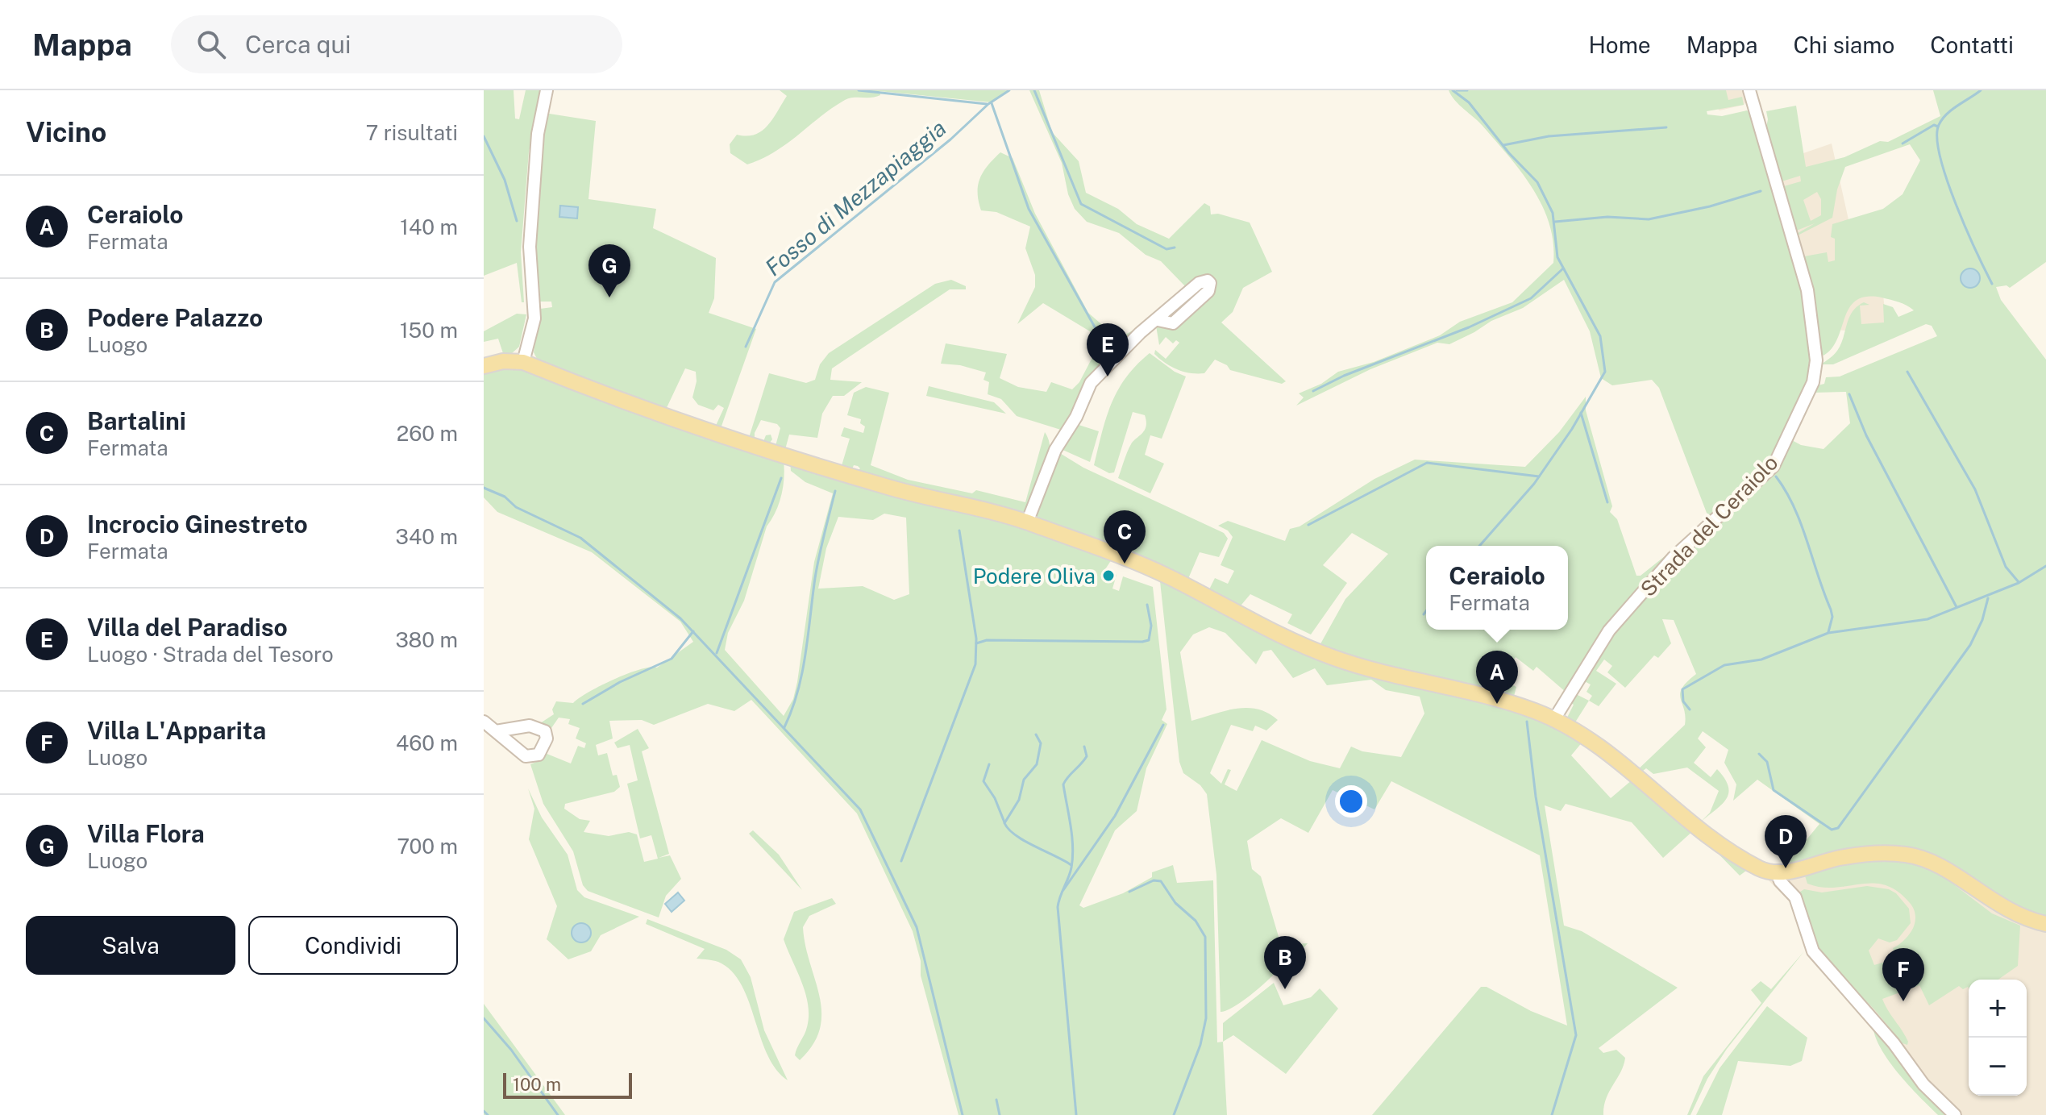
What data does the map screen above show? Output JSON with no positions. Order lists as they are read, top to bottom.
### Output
{
  "streets": {
    "street": ["Strada del Ceraiolo"]
  },
  "water": ["Fosso di Mezzapiaggia"],
  "places": ["Podere Oliva"],
  "scale_bar": "100 m",
  "page": {
    "header": "Mappa",
    "search": "Cerca qui",
    "nav": [
      "Home",
      "Mappa",
      "Chi siamo",
      "Contatti"
    ],
    "heading": ["Vicino", "7 risultati"],
    "list": [
      {
        "mark": "A",
        "name": "Ceraiolo",
        "note": "Fermata",
        "value": "140 m"
      },
      {
        "mark": "B",
        "name": "Podere Palazzo",
        "note": "Luogo",
        "value": "150 m"
      },
      {
        "mark": "C",
        "name": "Bartalini",
        "note": "Fermata",
        "value": "260 m"
      },
      {
        "mark": "D",
        "name": "Incrocio Ginestreto",
        "note": "Fermata",
        "value": "340 m"
      },
      {
        "mark": "E",
        "name": "Villa del Paradiso",
        "note": "Luogo · Strada del Tesoro",
        "value": "380 m"
      },
      {
        "mark": "F",
        "name": "Villa L'Apparita",
        "note": "Luogo",
        "value": "460 m"
      },
      {
        "mark": "G",
        "name": "Villa Flora",
        "note": "Luogo",
        "value": "700 m"
      }
    ],
    "pins": [
      "G",
      "E",
      "C",
      "A",
      "D",
      "B",
      "F"
    ],
    "popup": ["Ceraiolo", "Fermata"],
    "buttons": ["Salva", "Condividi"],
    "map_buttons": ["+", "−"],
    "scale": "100 m"
  }
}
